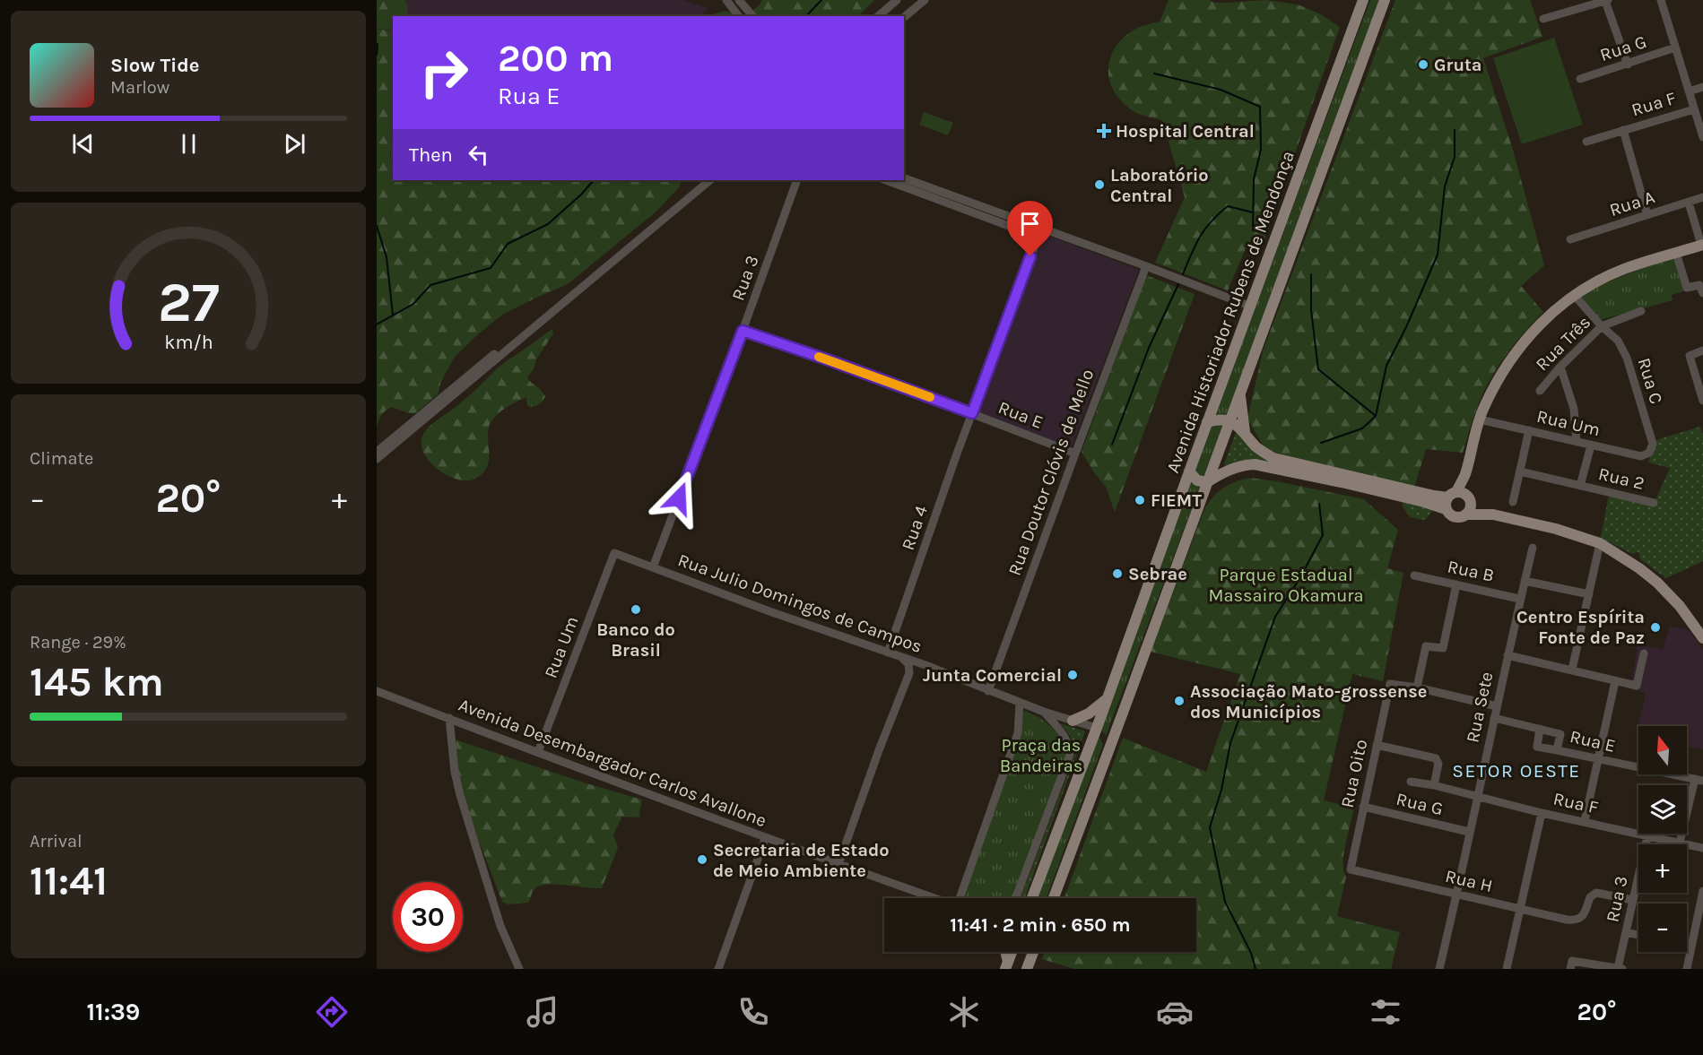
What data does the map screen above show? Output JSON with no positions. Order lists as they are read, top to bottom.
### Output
{
  "streets": {
    "main road": ["Avenida Historiador Rubens de Mendonça"],
    "street": [
      "Rua G",
      "Rua F",
      "Rua A",
      "Rua 3",
      "Rua Três",
      "Rua C",
      "Rua E",
      "Rua Um",
      "Rua Doutor Clóvis de Mello",
      "Rua 2",
      "Rua 4",
      "Rua B",
      "Rua Julio Domingos de Campos",
      "Rua Sete",
      "Avenida Desembargador Carlos Avallone",
      "Rua Oito",
      "Rua H"
    ]
  },
  "crossings": [
    ["Rua G", "Rua Sete"],
    ["Rua G", "Rua Oito"],
    ["Rua F", "Rua 3"],
    ["Rua F", "Rua Sete"],
    ["Rua 3", "Rua E"],
    ["Rua 3", "Rua Julio Domingos de Campos"],
    ["Rua 3", "Rua H"],
    ["Avenida Historiador Rubens de Mendonça", "Rua Julio Domingos de Campos"],
    ["Rua Três", "Rua C"],
    ["Rua C", "Rua Um"],
    ["Rua E", "Rua Doutor Clóvis de Mello"],
    ["Rua E", "Rua 4"],
    ["Rua E", "Rua Sete"],
    ["Rua Um", "Rua Julio Domingos de Campos"],
    ["Rua Um", "Avenida Desembargador Carlos Avallone"],
    ["Rua Doutor Clóvis de Mello", "Rua Julio Domingos de Campos"],
    ["Rua 4", "Rua Julio Domingos de Campos"],
    ["Rua B", "Rua Sete"],
    ["Rua Sete", "Rua H"],
    ["Rua Oito", "Rua H"]
  ],
  "districts": ["SETOR OESTE"],
  "parks": ["Parque Estadual Massairo Okamura", "Praça das Bandeiras"],
  "places": {
    "other": [
      "Gruta",
      "Laboratório Central",
      "FIEMT",
      "Sebrae",
      "Banco do Brasil",
      "Centro Espírita Fonte de Paz",
      "Junta Comercial",
      "Associação Mato-grossense dos Municípios",
      "Secretaria de Estado de Meio Ambiente"
    ],
    "health": ["Hospital Central"]
  },
  "north": "top",
  "page": {
    "turn": ["200 m", "Rua E"],
    "song": ["Slow Tide", "Marlow"],
    "then": "Then",
    "tile": [
      "Climate",
      ["Range · 29%", "145 km"],
      ["Arrival", "11:41"]
    ],
    "heat": ["−", "20°", "+"],
    "map_buttons": ["+", "−"],
    "limit": "30",
    "trip": "11:41 · 2 min · 650 m",
    "tabs": ["11:39", "20°"],
    "gauge": ["27", "km/h"]
  }
}
